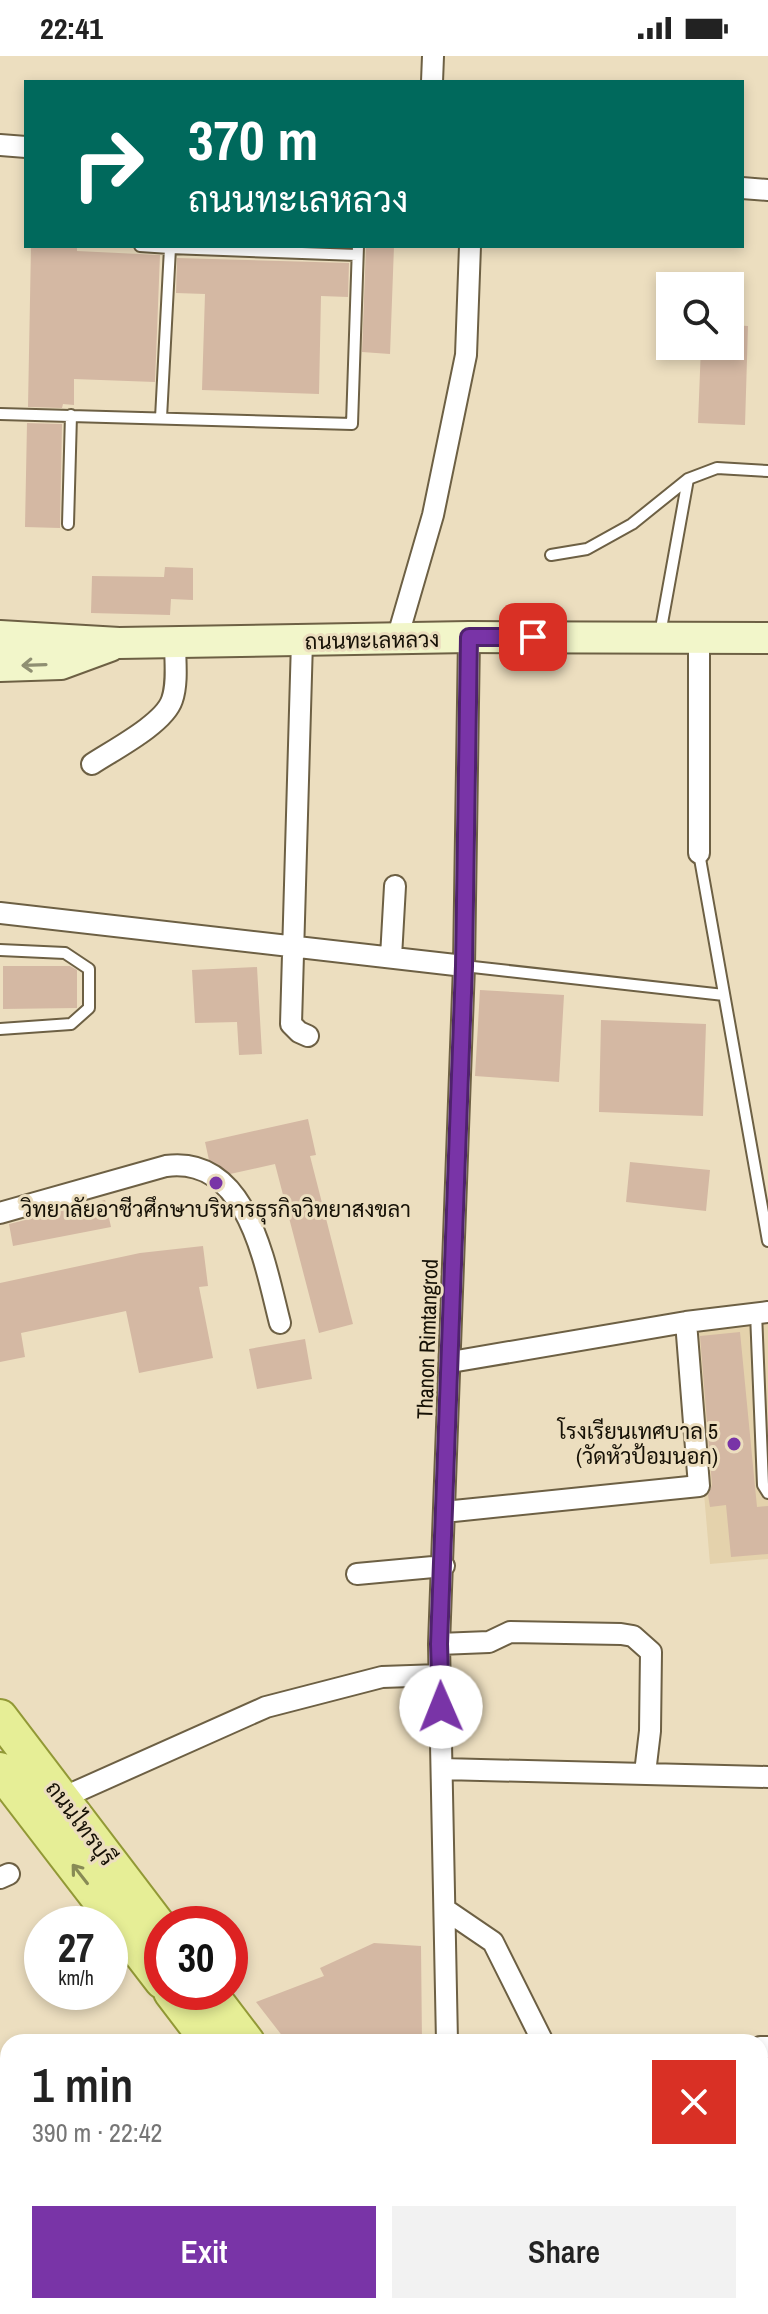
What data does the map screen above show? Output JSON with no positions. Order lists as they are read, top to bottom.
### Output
{
  "streets": {
    "main road": ["ถนนทะเลหลวง", "ถนนไทรบุรี"],
    "street": ["Thanon Rimtangrod"]
  },
  "crossings": [
    ["ถนนทะเลหลวง", "Thanon Rimtangrod"]
  ],
  "places": ["วิทยาลัยอาชีวศึกษาบริหารธุรกิจวิทยาสงขลา", "โรงเรียนเทศบาล 5 (วัดหัวป้อมนอก)"],
  "page": {
    "status": "22:41",
    "turn": ["370 m", "ถนนทะเลหลวง"],
    "speed": "27 km/h",
    "limit": "30",
    "heading": ["1 min", "390 m · 22:42"],
    "buttons": ["Exit", "Share"]
  }
}
